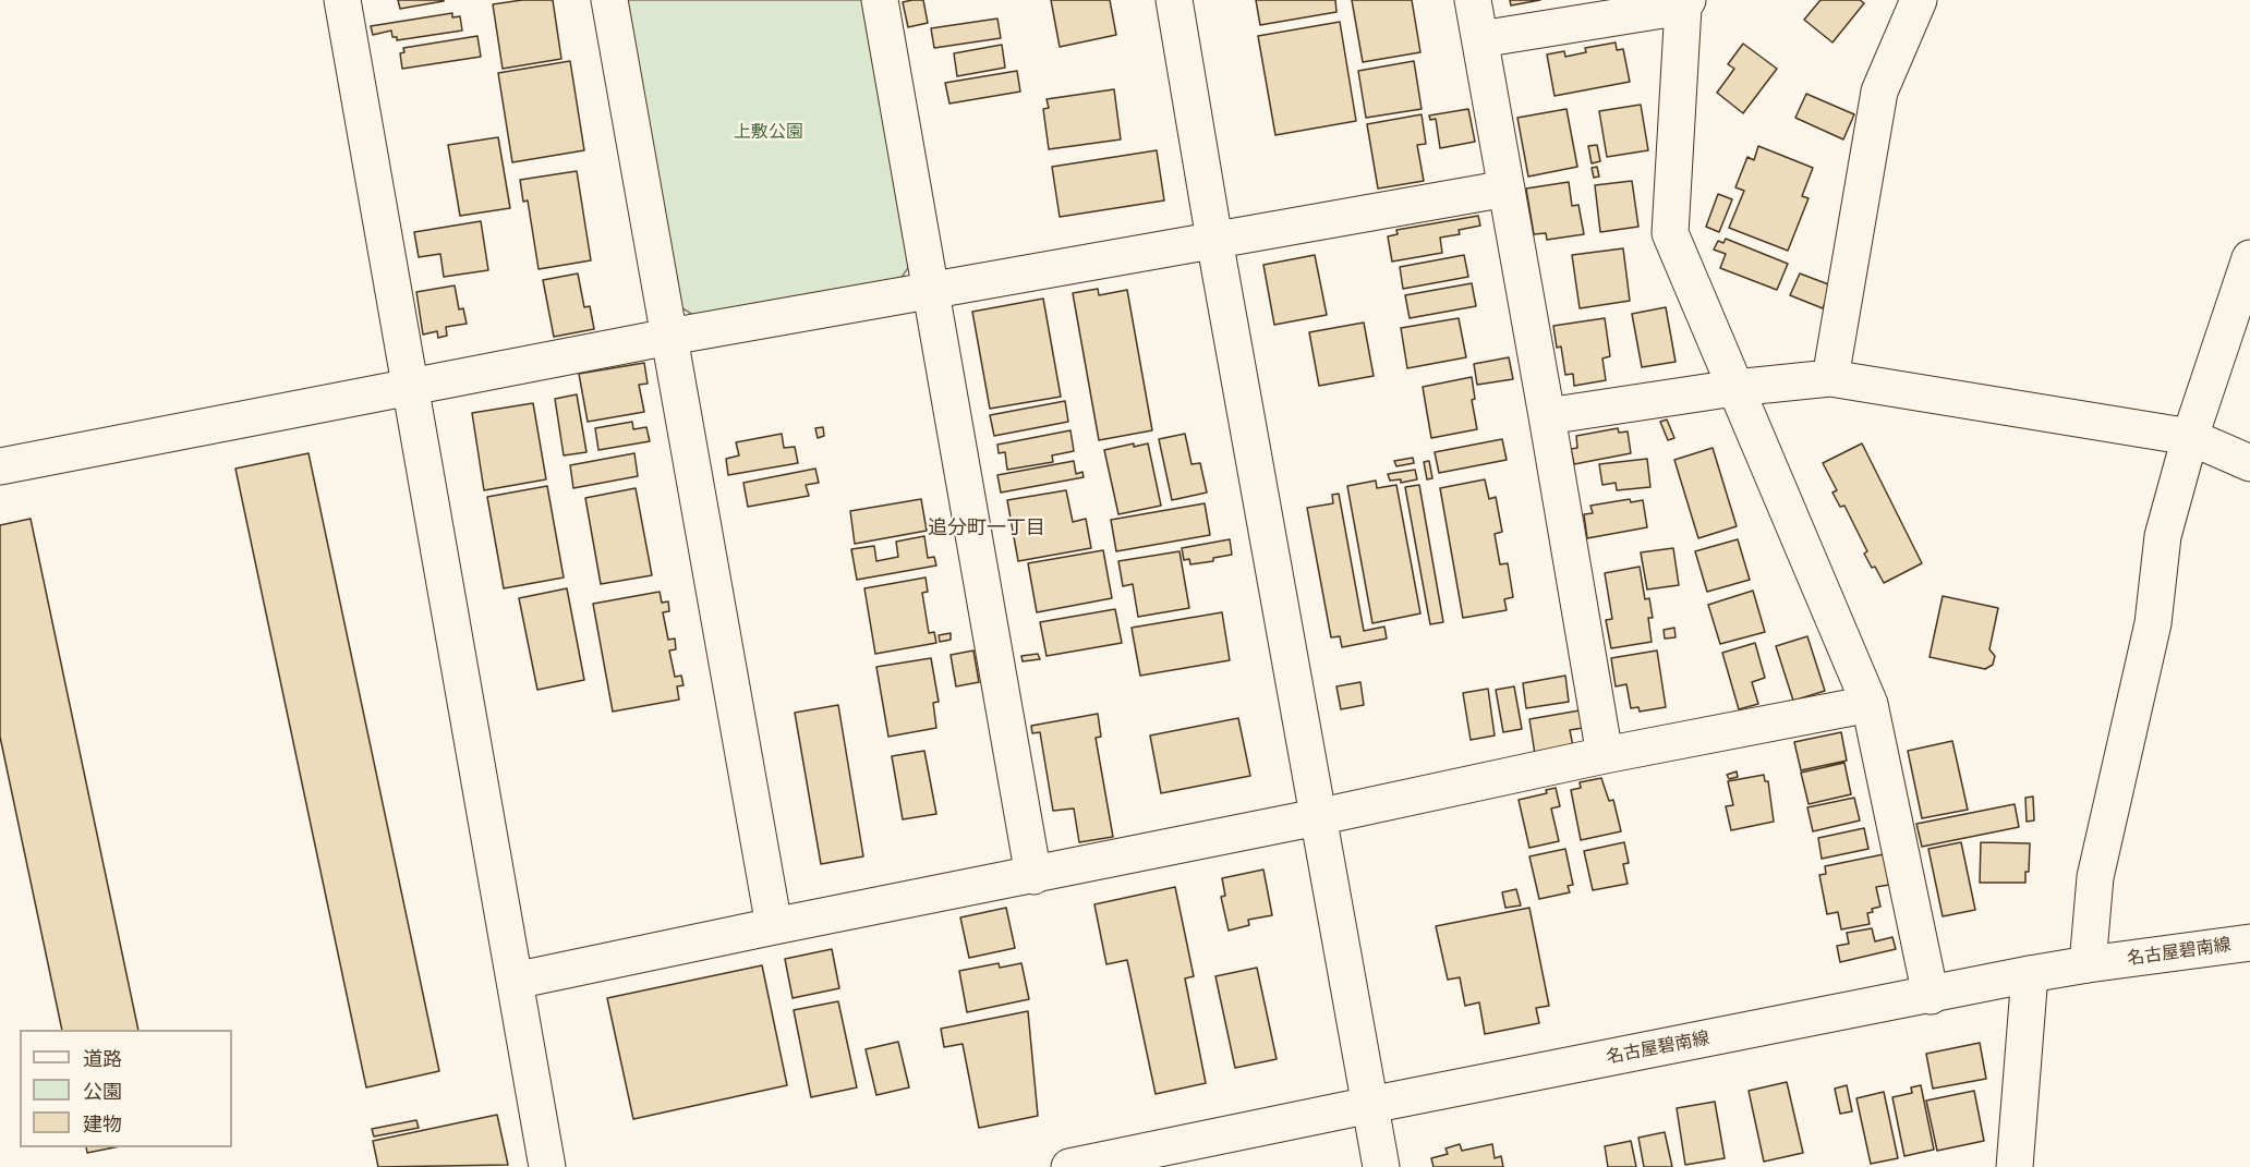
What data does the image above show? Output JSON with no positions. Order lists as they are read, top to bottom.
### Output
{
  "streets": {
    "street": ["名古屋碧南線"]
  },
  "districts": ["追分町一丁目"],
  "parks": ["上敷公園"],
  "legend": ["道路", "公園", "建物"]
}
